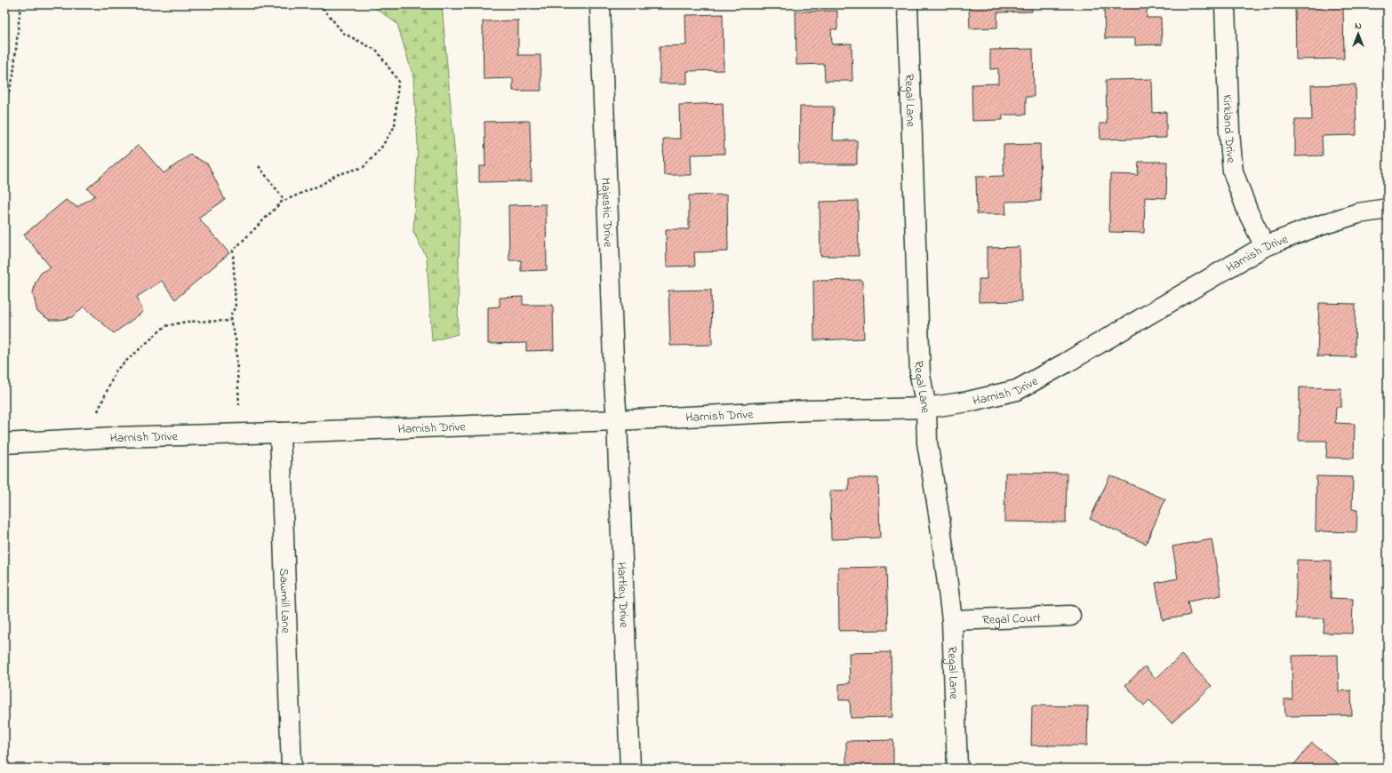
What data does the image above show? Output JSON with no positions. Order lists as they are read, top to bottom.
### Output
{
  "streets": {
    "street": [
      "Regal Lane",
      "Kirkland Drive",
      "Majestic Drive",
      "Harnish Drive",
      "Hartley Drive",
      "Sawmill Lane",
      "Regal Court"
    ]
  },
  "crossings": [
    ["Regal Lane", "Harnish Drive"],
    ["Regal Lane", "Regal Court"],
    ["Kirkland Drive", "Harnish Drive"],
    ["Majestic Drive", "Harnish Drive"],
    ["Majestic Drive", "Hartley Drive"],
    ["Harnish Drive", "Hartley Drive"],
    ["Harnish Drive", "Sawmill Lane"]
  ],
  "north": "top"
}
